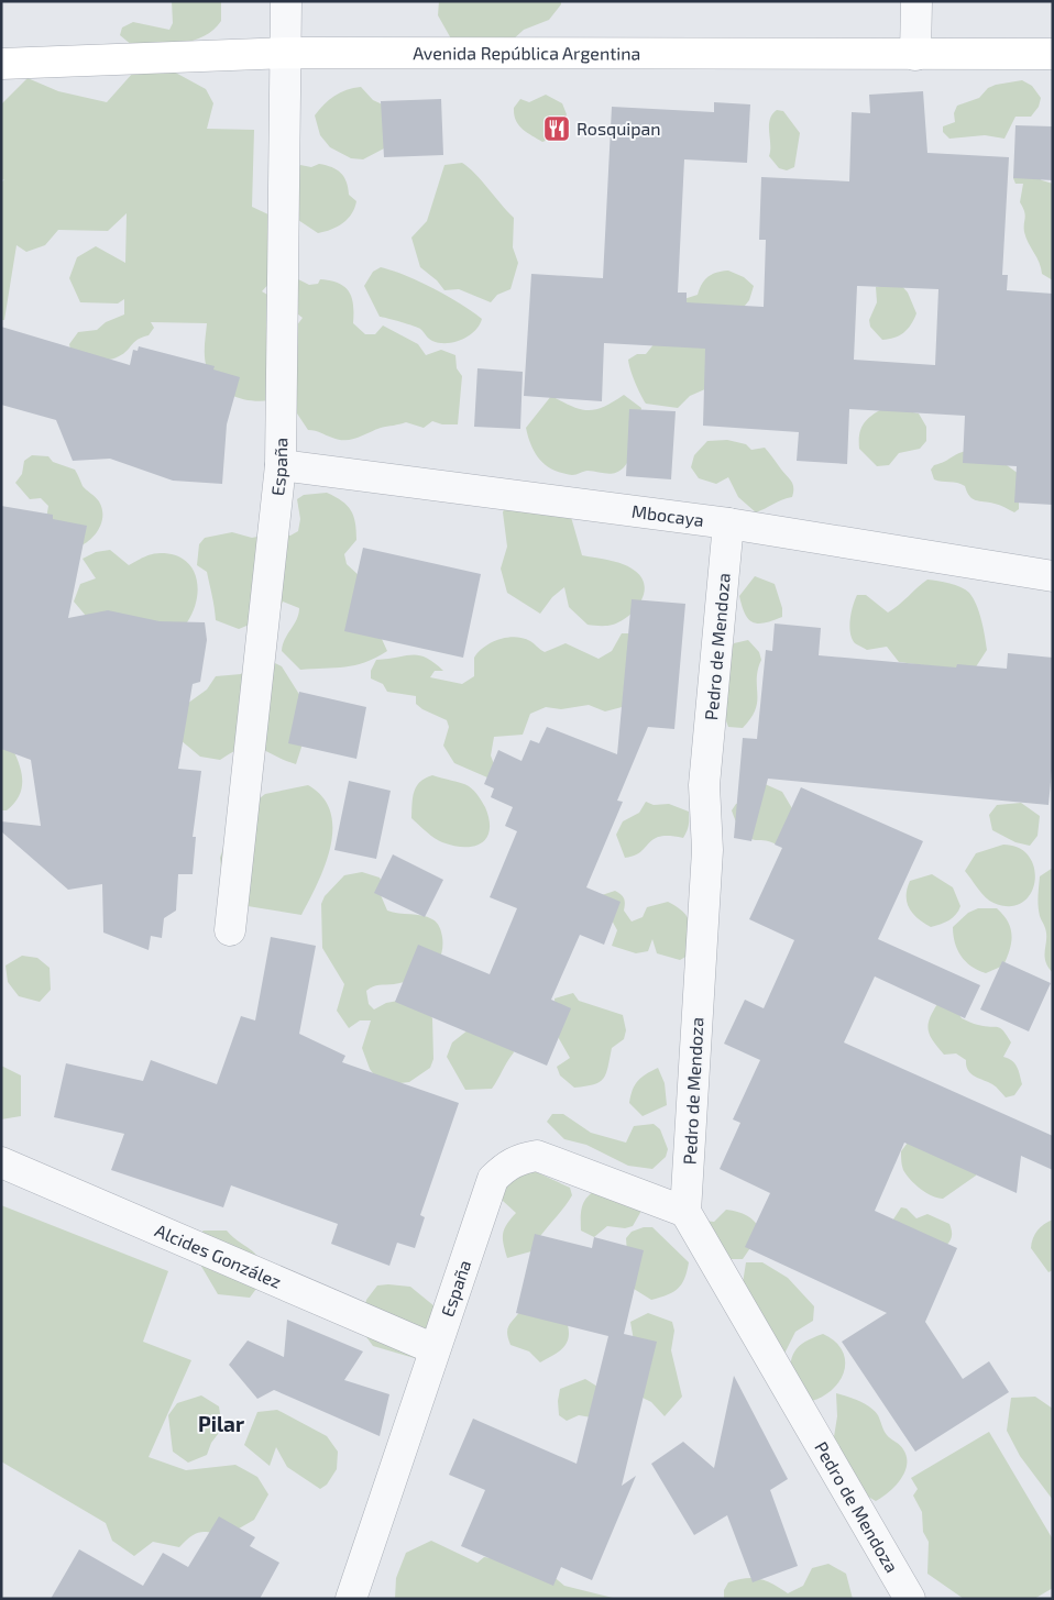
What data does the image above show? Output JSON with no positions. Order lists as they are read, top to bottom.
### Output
{
  "streets": {
    "main road": ["Avenida República Argentina"],
    "street": [
      "España",
      "Mbocaya",
      "Pedro de Mendoza",
      "Alcides González"
    ]
  },
  "crossings": [
    ["Avenida República Argentina", "España"],
    ["España", "Mbocaya"],
    ["España", "Pedro de Mendoza"],
    ["España", "Alcides González"],
    ["Mbocaya", "Pedro de Mendoza"]
  ],
  "districts": ["Pilar"],
  "places": {
    "restaurant": ["Rosquipan"]
  }
}
